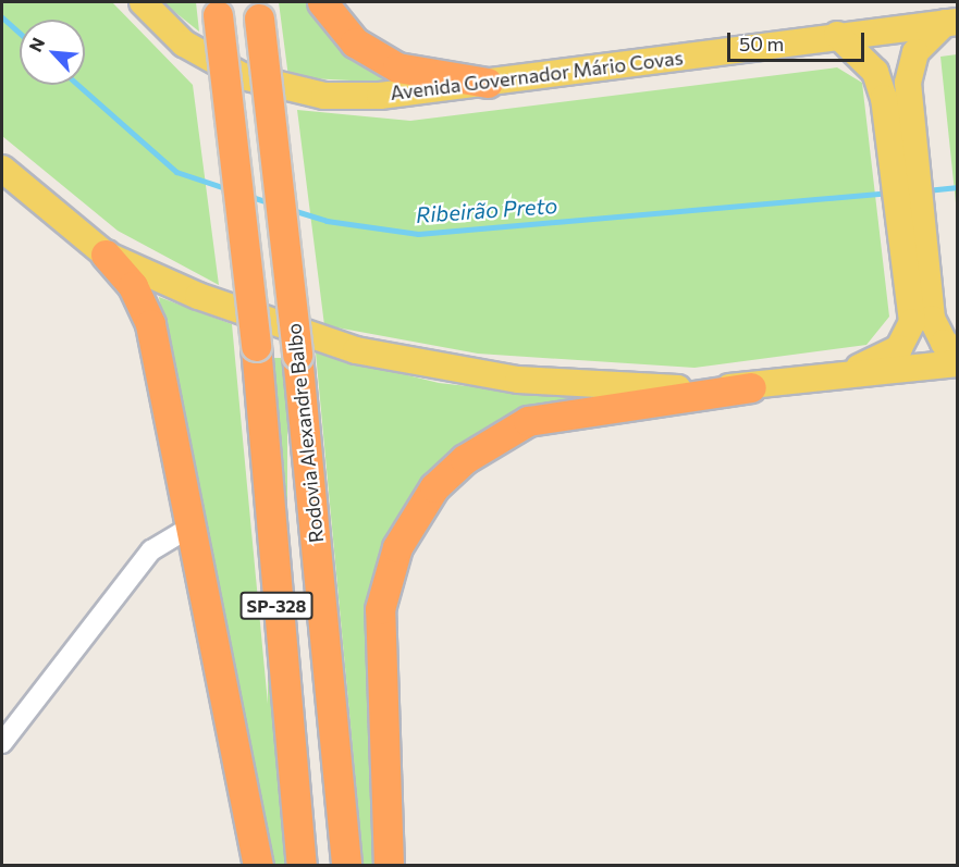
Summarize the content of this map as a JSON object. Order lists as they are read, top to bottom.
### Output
{
  "streets": {
    "highway": ["Rodovia Alexandre Balbo", "SP-328"],
    "main road": ["Avenida Governador Mário Covas"]
  },
  "water": ["Ribeirão Preto"],
  "scale_bar": "50 m",
  "north": "top left"
}
